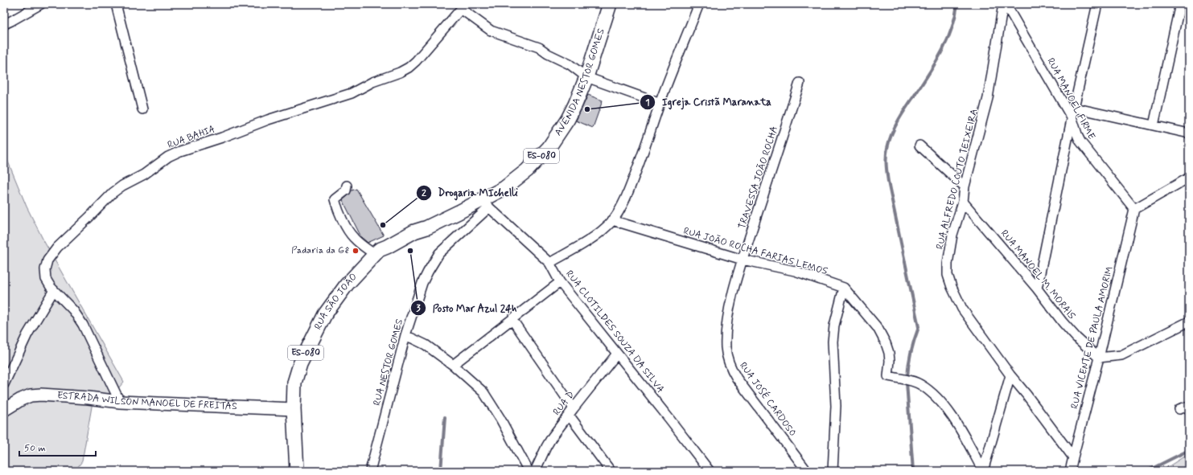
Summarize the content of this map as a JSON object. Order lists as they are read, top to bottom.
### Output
{
  "streets": {
    "main road": ["AVENIDA NESTOR GOMES", "ES-080", "RUA SÃO JOÃO"],
    "street": [
      "RUA MANOEL FIRME",
      "RUA BAHIA",
      "TRAVESSA JOÃO ROCHA",
      "RUA ALFREDO COUTO TEIXEIRA",
      "RUA JOÃO ROCHA FARIAS LEMOS",
      "RUA MANOEL M. MORAIS",
      "RUA CLOTILDES SOUZA DA SILVA",
      "RUA VICENTE DE PAULA AMORIM",
      "RUA NESTOR GOMES",
      "RUA JOSÉ CARDOSO",
      "ESTRADA WILSON MANOEL DE FREITAS",
      "RUA D"
    ]
  },
  "crossings": [
    ["AVENIDA NESTOR GOMES", "RUA SÃO JOÃO"],
    ["AVENIDA NESTOR GOMES", "RUA CLOTILDES SOUZA DA SILVA"],
    ["AVENIDA NESTOR GOMES", "RUA NESTOR GOMES"],
    ["RUA MANOEL FIRME", "RUA VICENTE DE PAULA AMORIM"],
    ["RUA BAHIA", "ESTRADA WILSON MANOEL DE FREITAS"],
    ["TRAVESSA JOÃO ROCHA", "RUA JOÃO ROCHA FARIAS LEMOS"],
    ["TRAVESSA JOÃO ROCHA", "RUA JOSÉ CARDOSO"],
    ["RUA ALFREDO COUTO TEIXEIRA", "RUA MANOEL M. MORAIS"],
    ["RUA ALFREDO COUTO TEIXEIRA", "RUA VICENTE DE PAULA AMORIM"],
    ["RUA JOÃO ROCHA FARIAS LEMOS", "RUA JOSÉ CARDOSO"],
    ["RUA MANOEL M. MORAIS", "RUA VICENTE DE PAULA AMORIM"],
    ["RUA SÃO JOÃO", "RUA CLOTILDES SOUZA DA SILVA"],
    ["RUA SÃO JOÃO", "RUA NESTOR GOMES"],
    ["RUA SÃO JOÃO", "ESTRADA WILSON MANOEL DE FREITAS"],
    ["RUA CLOTILDES SOUZA DA SILVA", "RUA NESTOR GOMES"],
    ["RUA CLOTILDES SOUZA DA SILVA", "RUA D"]
  ],
  "places": [
    "Igreja Cristã Maranata",
    "Drogaria MIchelli",
    "Padaria da Gê",
    "Posto Mar Azul 24h"
  ],
  "scale_bar": "50 m"
}
